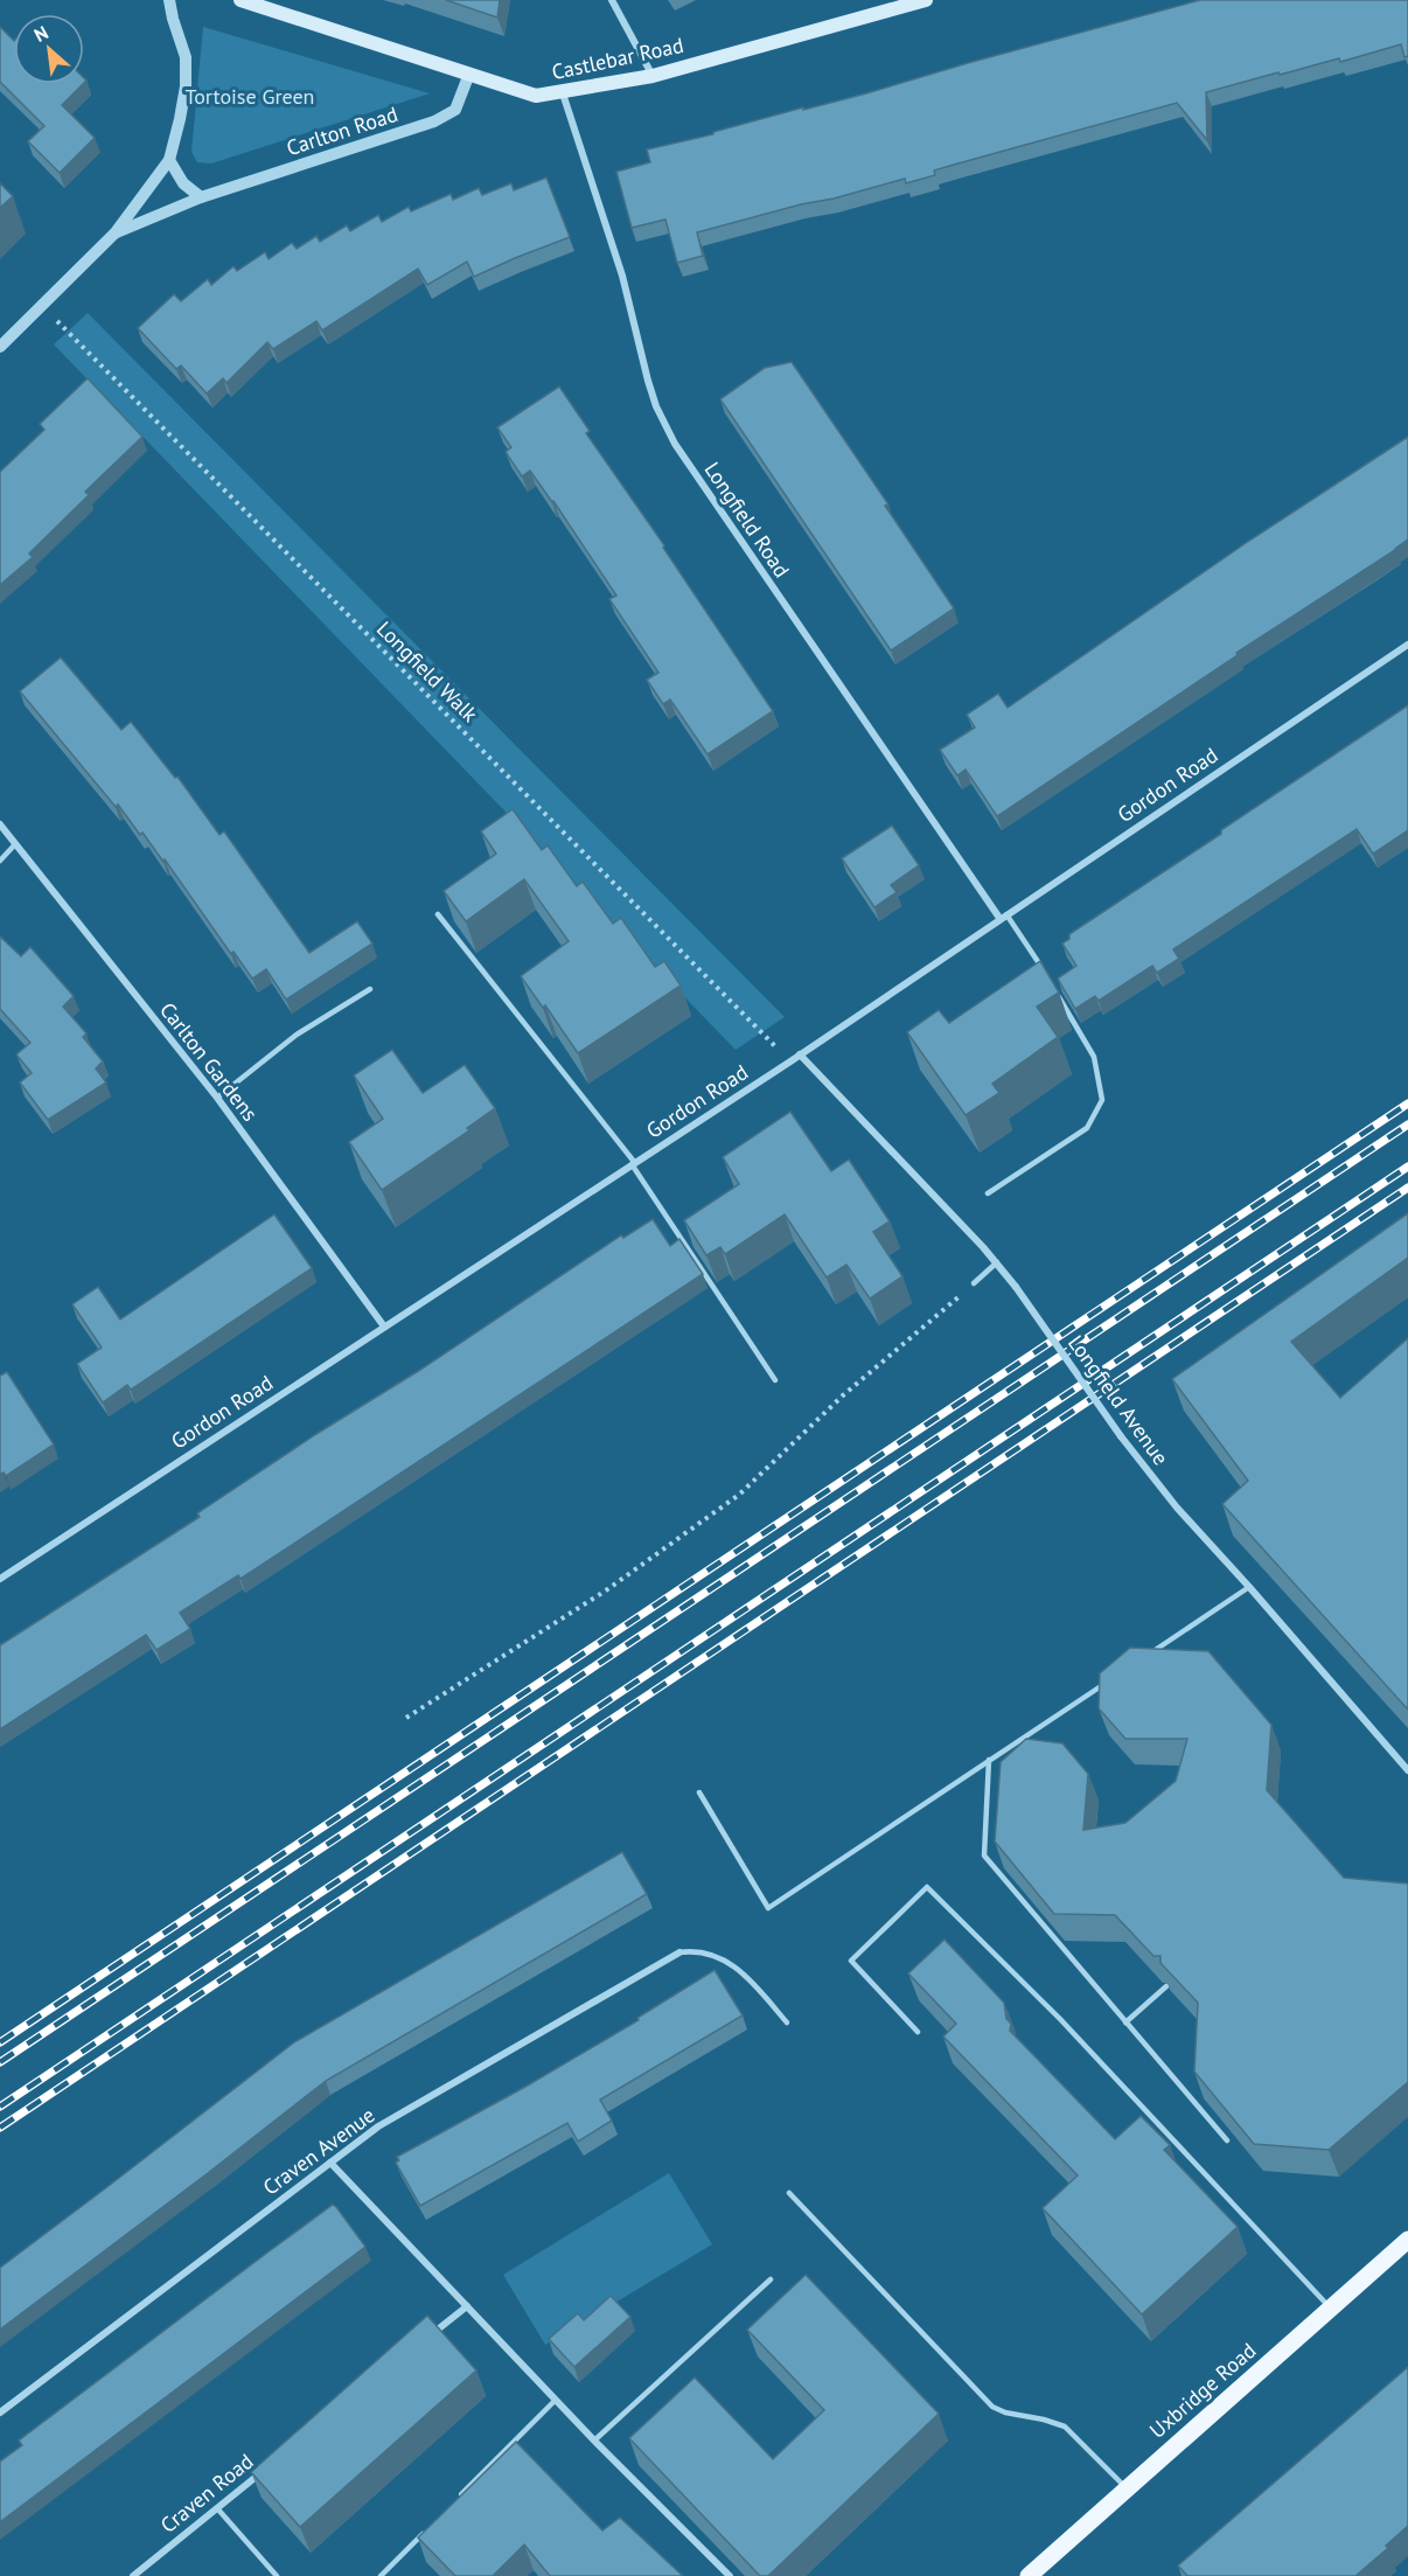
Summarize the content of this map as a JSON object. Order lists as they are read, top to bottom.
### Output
{
  "streets": {
    "main road": ["Castlebar Road", "Uxbridge Road"],
    "street": [
      "Carlton Road",
      "Longfield Road",
      "Gordon Road",
      "Carlton Gardens",
      "Longfield Avenue",
      "Craven Avenue",
      "Craven Road"
    ],
    "path": ["Longfield Walk"]
  },
  "crossings": [
    ["Castlebar Road", "Carlton Road"],
    ["Castlebar Road", "Longfield Road"],
    ["Carlton Road", "Longfield Walk"],
    ["Longfield Road", "Gordon Road"],
    ["Longfield Walk", "Gordon Road"],
    ["Gordon Road", "Carlton Gardens"],
    ["Gordon Road", "Longfield Avenue"]
  ],
  "parks": ["Tortoise Green"],
  "north": "top left"
}
